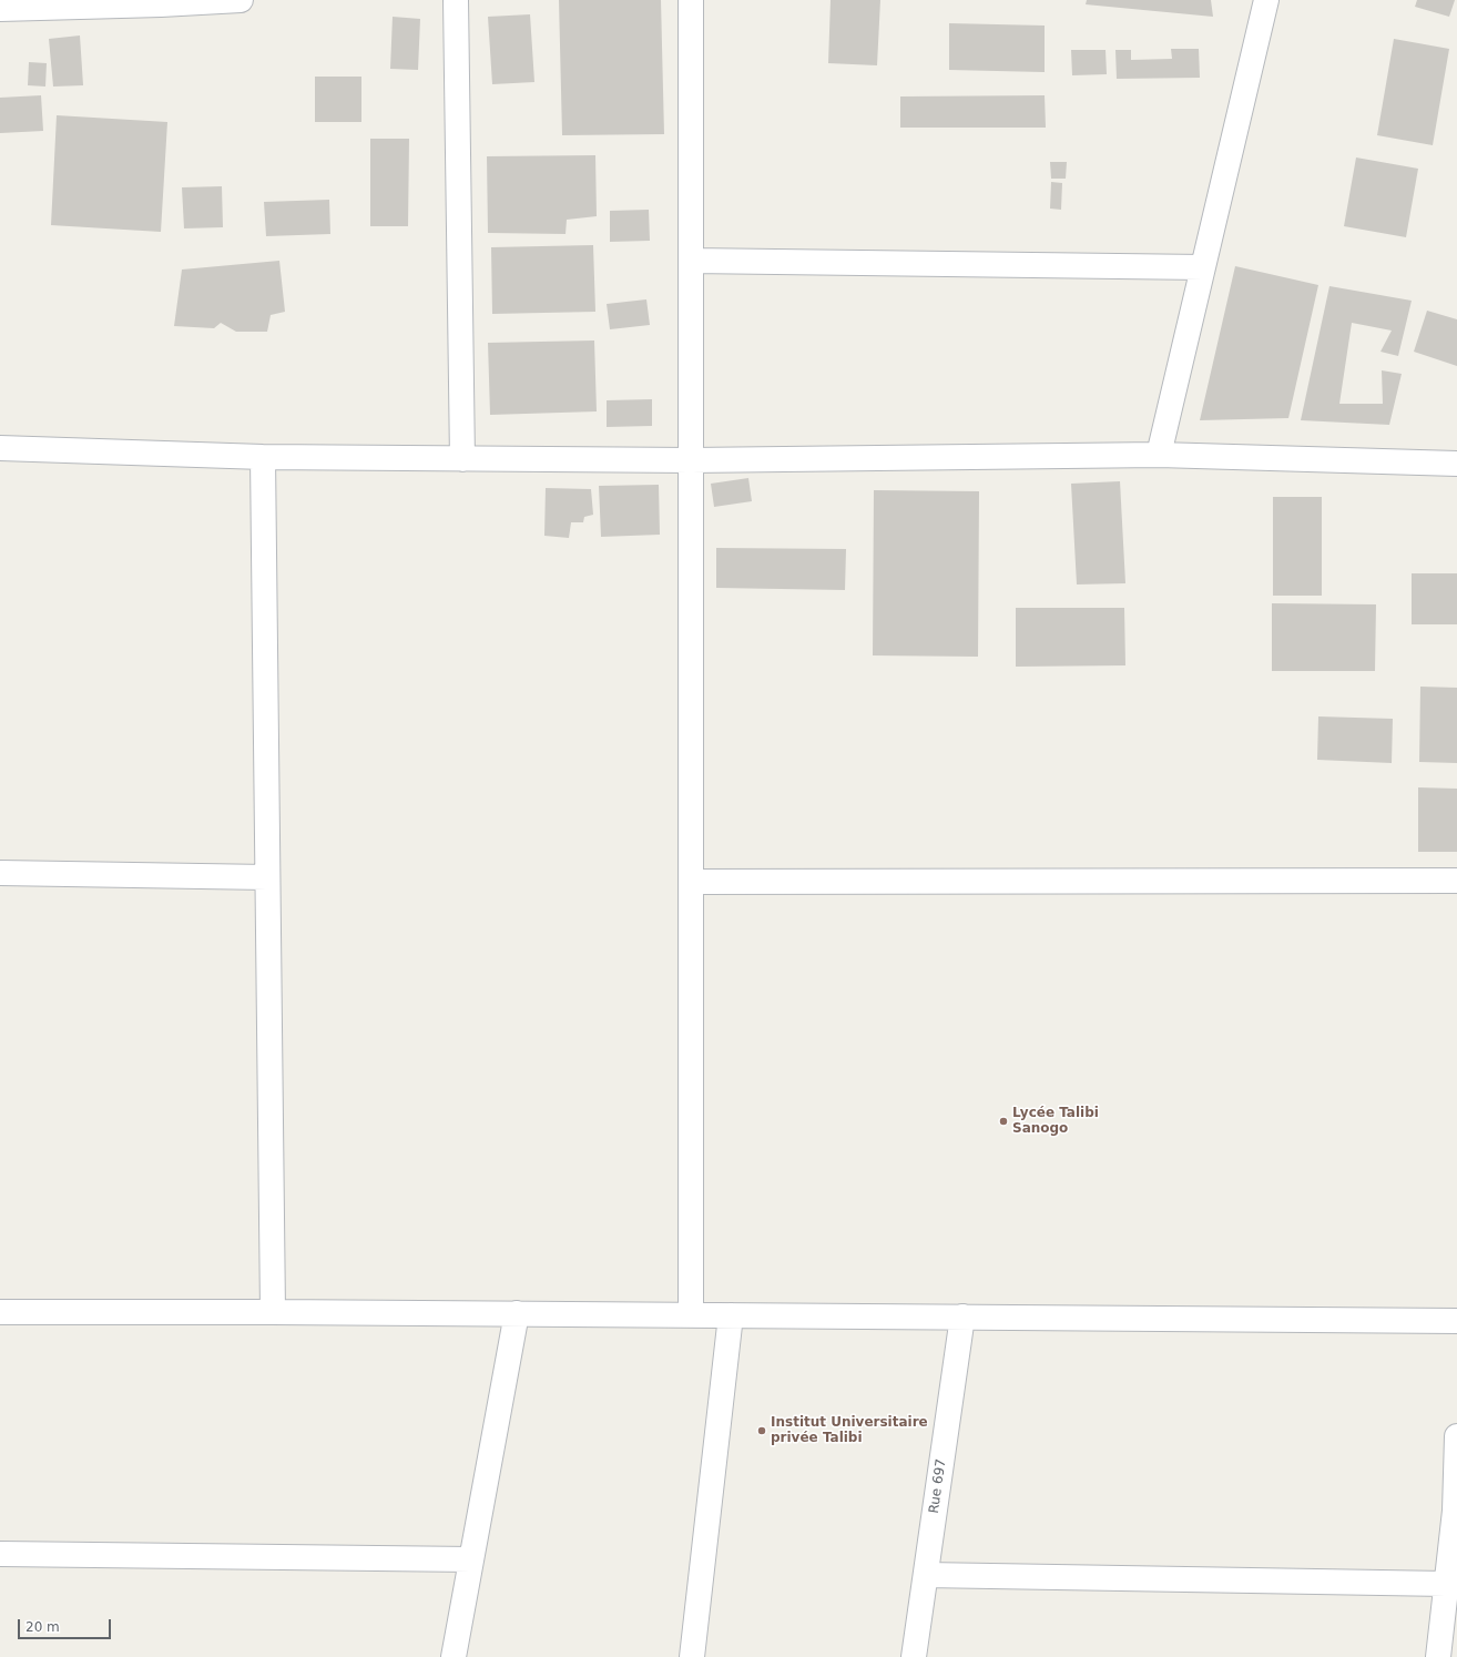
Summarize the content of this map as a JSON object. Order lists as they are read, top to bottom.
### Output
{
  "streets": {
    "street": ["Rue 697"]
  },
  "places": ["Lycée Talibi Sanogo", "Institut Universitaire privée Talibi"],
  "scale_bar": "20 m"
}
